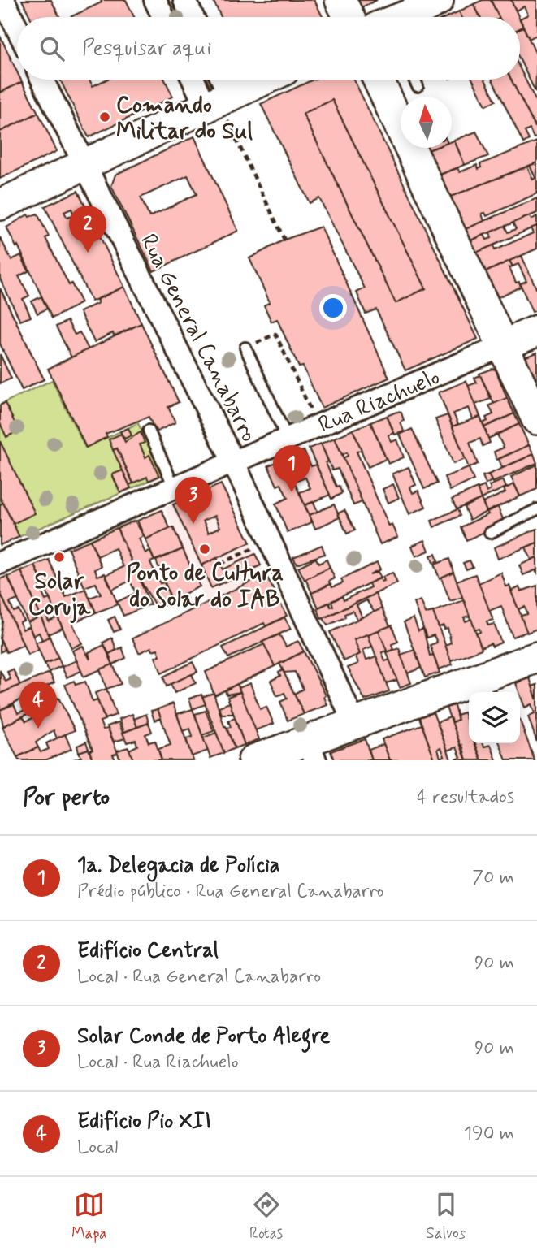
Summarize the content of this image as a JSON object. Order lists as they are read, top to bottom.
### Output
{
  "streets": {
    "street": ["Rua General Canabarro", "Rua Riachuelo"]
  },
  "crossings": [
    ["Rua General Canabarro", "Rua Riachuelo"]
  ],
  "places": ["Comando Militar do Sul", "Ponto de Cultura do Solar do IAB", "Solar Coruja"],
  "north": "top",
  "page": {
    "search": "Pesquisar aqui",
    "pins": [
      "2",
      "1",
      "3",
      "4"
    ],
    "heading": ["Por perto", "4 resultados"],
    "list": [
      {
        "mark": "1",
        "name": "1a. Delegacia de Polícia",
        "note": "Prédio público · Rua General Canabarro",
        "value": "70 m"
      },
      {
        "mark": "2",
        "name": "Edifício Central",
        "note": "Local · Rua General Canabarro",
        "value": "90 m"
      },
      {
        "mark": "3",
        "name": "Solar Conde de Porto Alegre",
        "note": "Local · Rua Riachuelo",
        "value": "90 m"
      },
      {
        "mark": "4",
        "name": "Edifício Pio XII",
        "note": "Local",
        "value": "190 m"
      }
    ],
    "nav": ["Mapa", "Rotas", "Salvos"]
  }
}
